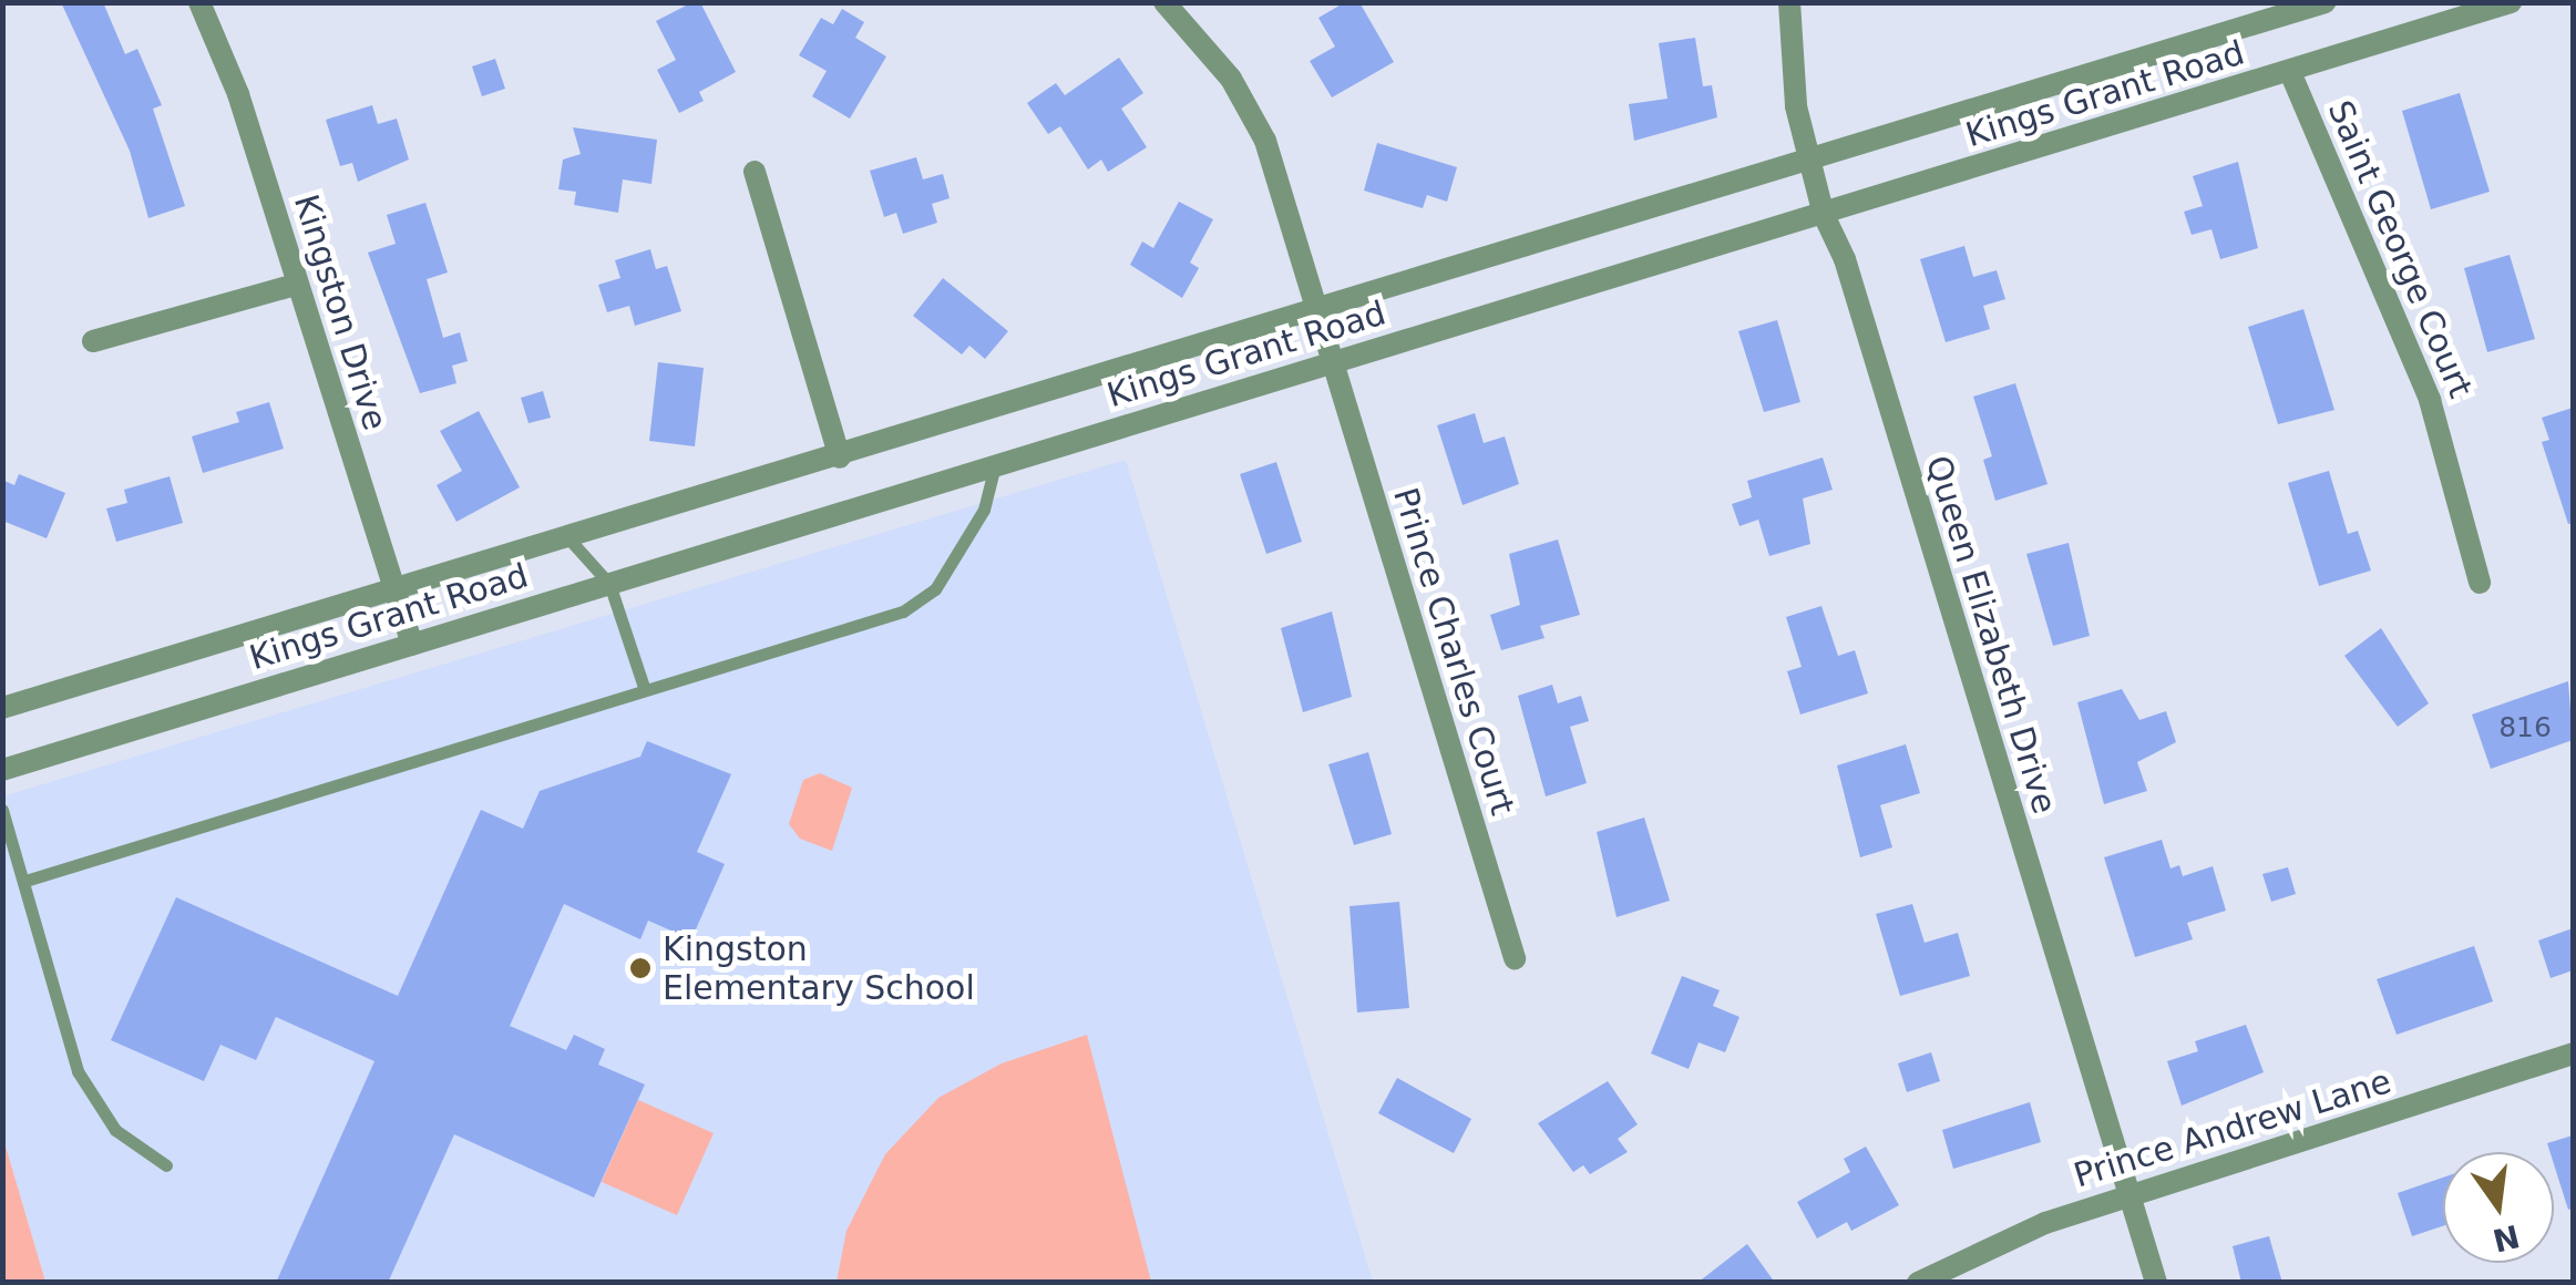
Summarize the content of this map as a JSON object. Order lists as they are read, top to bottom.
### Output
{
  "streets": {
    "street": [
      "Kings Grant Road",
      "Saint George Court",
      "Kingston Drive",
      "Queen Elizabeth Drive",
      "Prince Charles Court",
      "Prince Andrew Lane"
    ]
  },
  "crossings": [
    ["Kings Grant Road", "Saint George Court"],
    ["Kings Grant Road", "Kingston Drive"],
    ["Kings Grant Road", "Queen Elizabeth Drive"],
    ["Kings Grant Road", "Prince Charles Court"],
    ["Queen Elizabeth Drive", "Prince Andrew Lane"]
  ],
  "places": ["Kingston Elementary School"],
  "house_numbers": ["816"],
  "north": "bottom"
}
